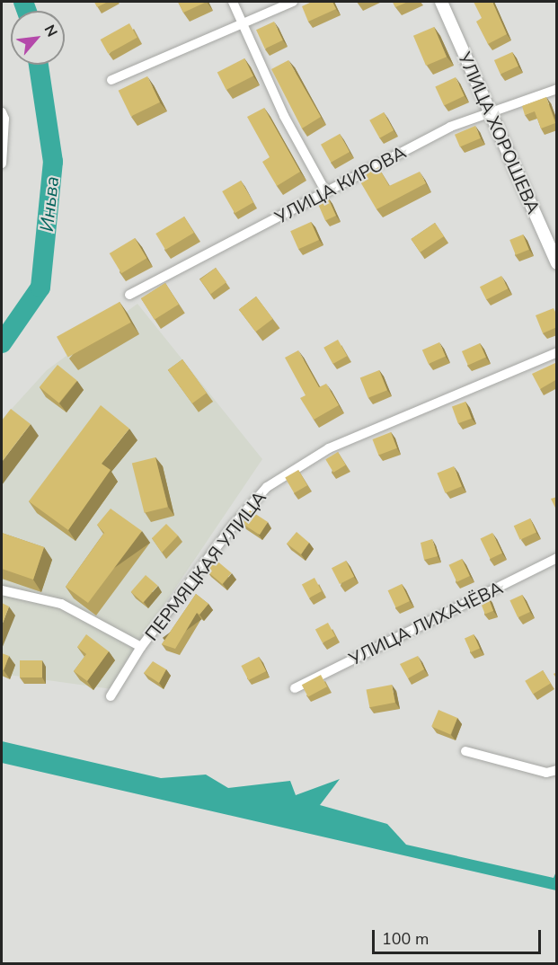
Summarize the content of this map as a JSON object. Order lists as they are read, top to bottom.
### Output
{
  "streets": {
    "street": [
      "УЛИЦА ХОРОШЕВА",
      "УЛИЦА КИРОВА",
      "ПЕРМЯЦКАЯ УЛИЦА",
      "УЛИЦА ЛИХАЧЁВА"
    ]
  },
  "crossings": [
    ["УЛИЦА ХОРОШЕВА", "УЛИЦА КИРОВА"]
  ],
  "water": ["Иньва"],
  "scale_bar": "100 m",
  "north": "top right"
}
